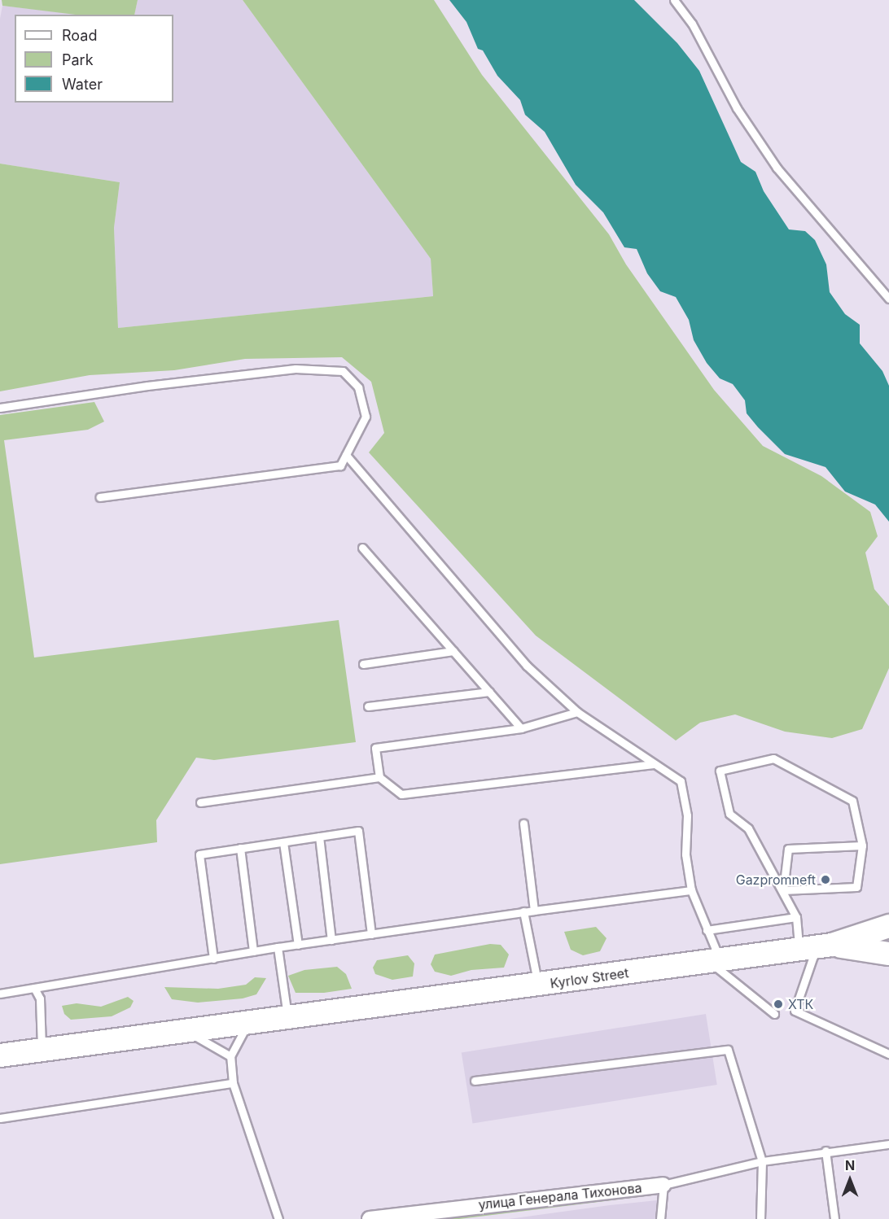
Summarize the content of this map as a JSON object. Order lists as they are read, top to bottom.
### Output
{
  "streets": {
    "main road": ["Kyrlov Street"],
    "street": ["улица Генерала Тихонова"]
  },
  "places": ["Gazpromneft", "ХТК"],
  "legend": ["Road", "Park", "Water"],
  "north": "top"
}
